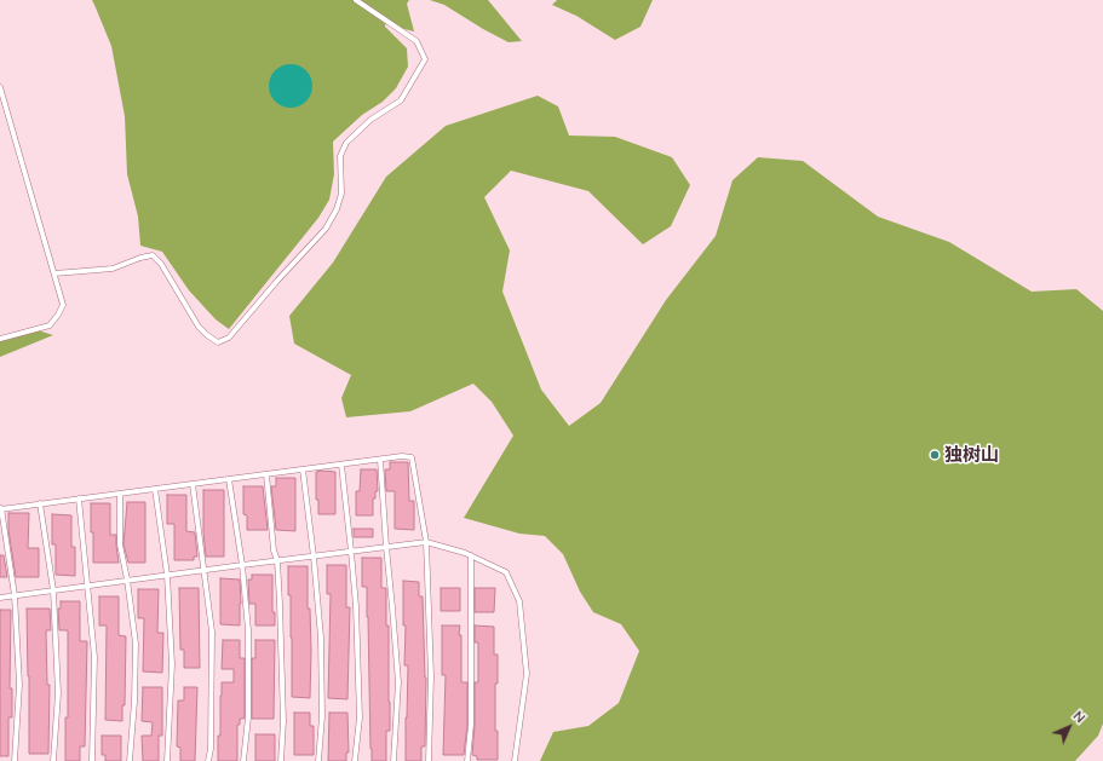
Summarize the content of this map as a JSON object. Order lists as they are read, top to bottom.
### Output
{
  "places": ["独树山"],
  "north": "top right"
}
